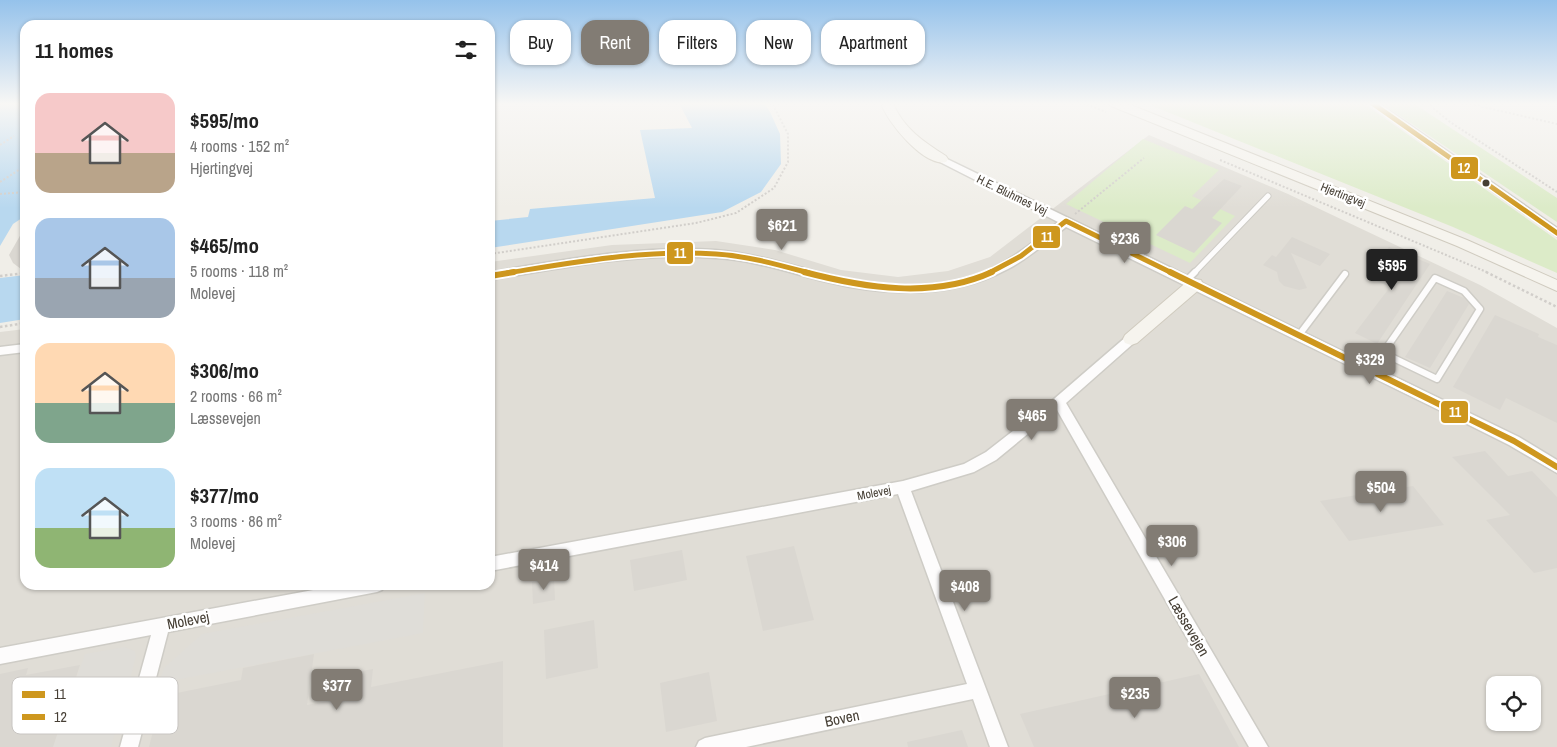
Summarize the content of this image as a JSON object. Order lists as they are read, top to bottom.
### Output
{
  "streets": {
    "main road": ["H.E. Bluhmes Vej", "Hjertingvej", "Molevej"],
    "street": ["Læssevejen", "Boven"]
  },
  "crossings": [
    ["H.E. Bluhmes Vej", "Molevej"],
    ["Molevej", "Læssevejen"]
  ],
  "lines": ["transit line 12", "transit line 11"],
  "legend": ["11", "12"],
  "page": {
    "chip": [
      "Buy",
      "Rent",
      "Filters",
      "New",
      "Apartment"
    ],
    "heading": "11 homes",
    "list": [
      {
        "name": "$595/mo",
        "note": "4 rooms · 152 m² · Hjertingvej"
      },
      {
        "name": "$465/mo",
        "note": "5 rooms · 118 m² · Molevej"
      },
      {
        "name": "$306/mo",
        "note": "2 rooms · 66 m² · Læssevejen"
      },
      {
        "name": "$377/mo",
        "note": "3 rooms · 86 m² · Molevej"
      }
    ],
    "price": [
      "$621",
      "$236",
      "$595",
      "$329",
      "$465",
      "$504",
      "$306",
      "$414",
      "$408",
      "$377",
      "$235"
    ]
  }
}
